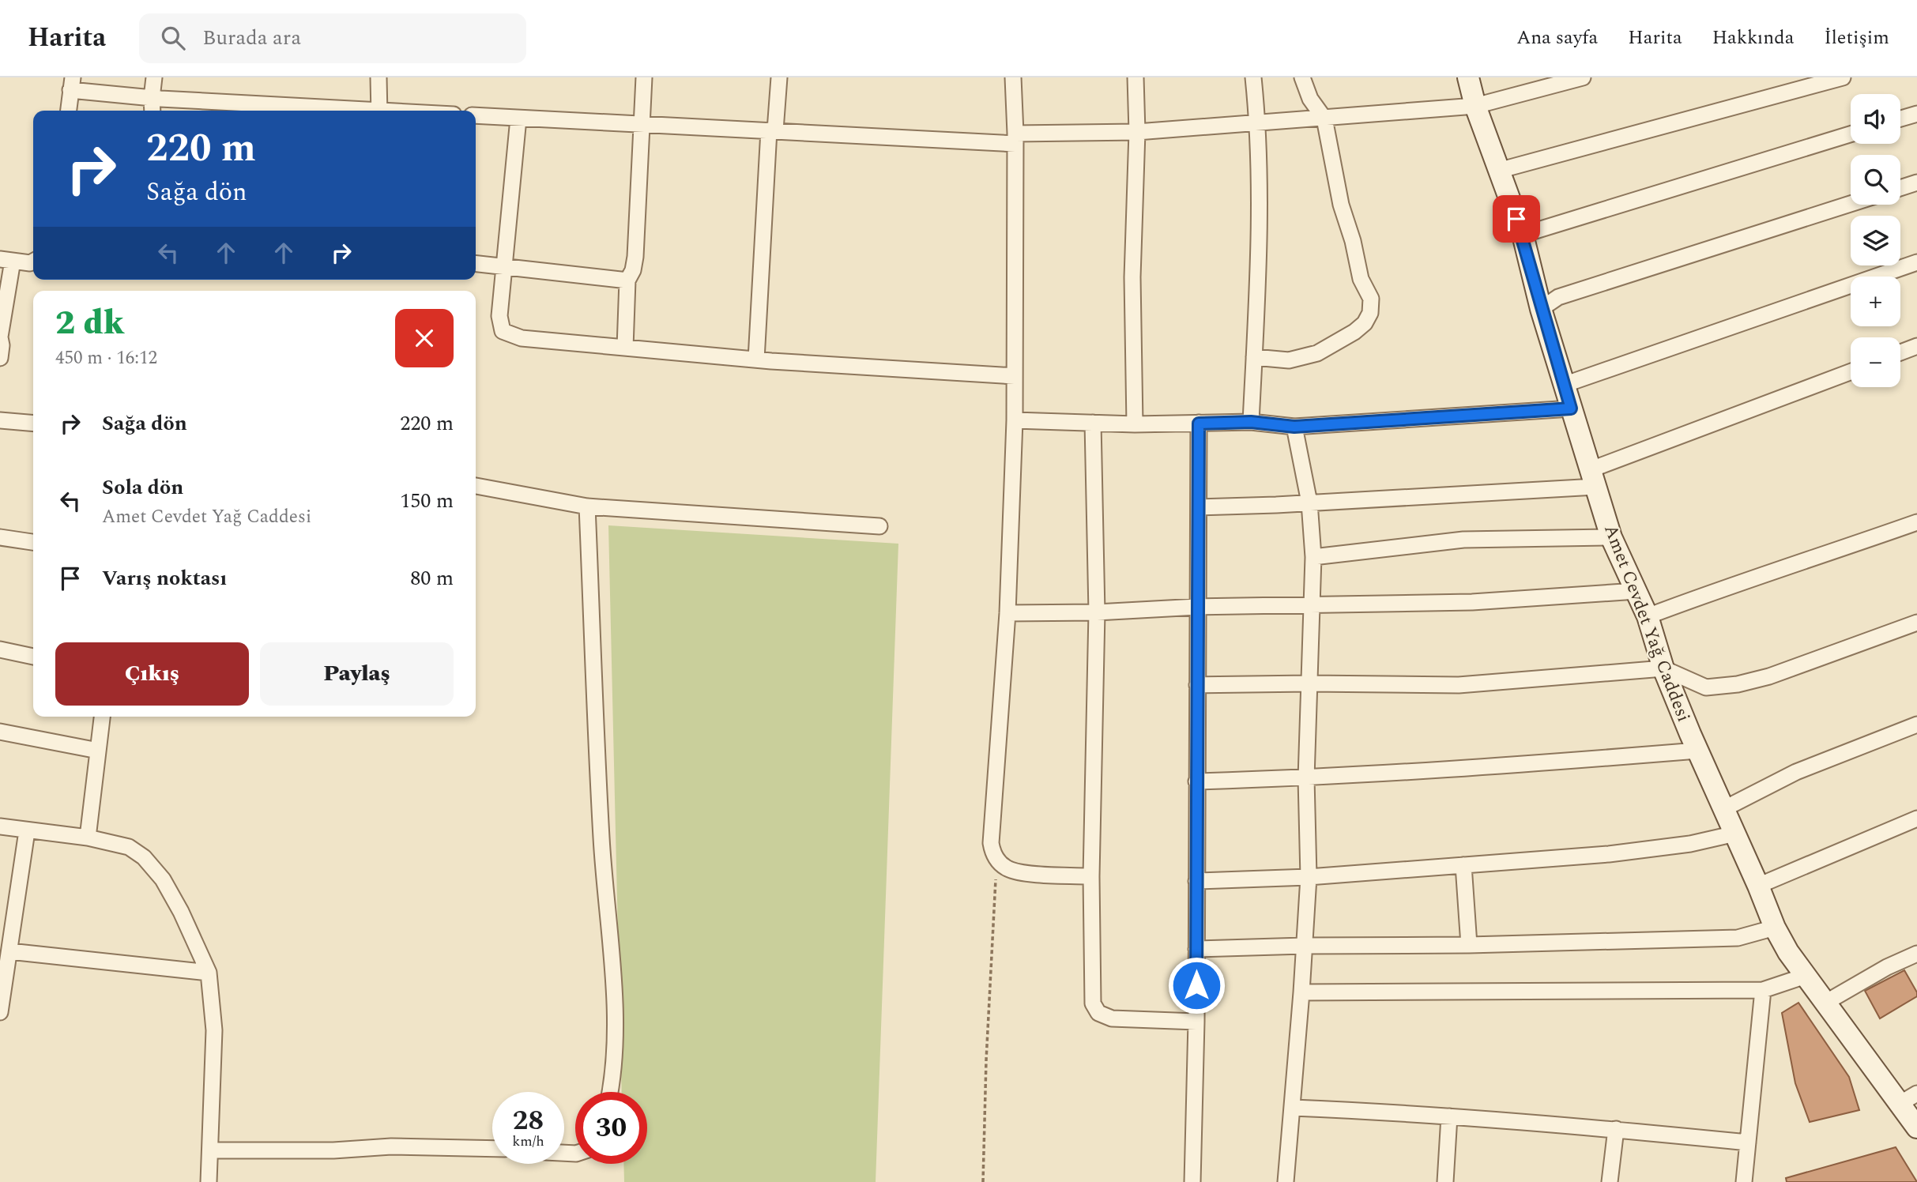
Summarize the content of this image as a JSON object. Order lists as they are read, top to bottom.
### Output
{
  "streets": {
    "street": ["Amet Cevdet Yağ Caddesi"]
  },
  "page": {
    "header": "Harita",
    "search": "Burada ara",
    "nav": [
      "Ana sayfa",
      "Harita",
      "Hakkında",
      "İletişim"
    ],
    "map_buttons": ["+", "−"],
    "turn": ["220 m", "Sağa dön"],
    "heading": ["2 dk", "450 m · 16:12"],
    "list": [
      {
        "name": "Sağa dön",
        "value": "220 m"
      },
      {
        "name": "Sola dön",
        "note": "Amet Cevdet Yağ Caddesi",
        "value": "150 m"
      },
      {
        "name": "Varış noktası",
        "value": "80 m"
      }
    ],
    "buttons": ["Çıkış", "Paylaş"],
    "speed": "28 km/h",
    "limit": "30"
  }
}
